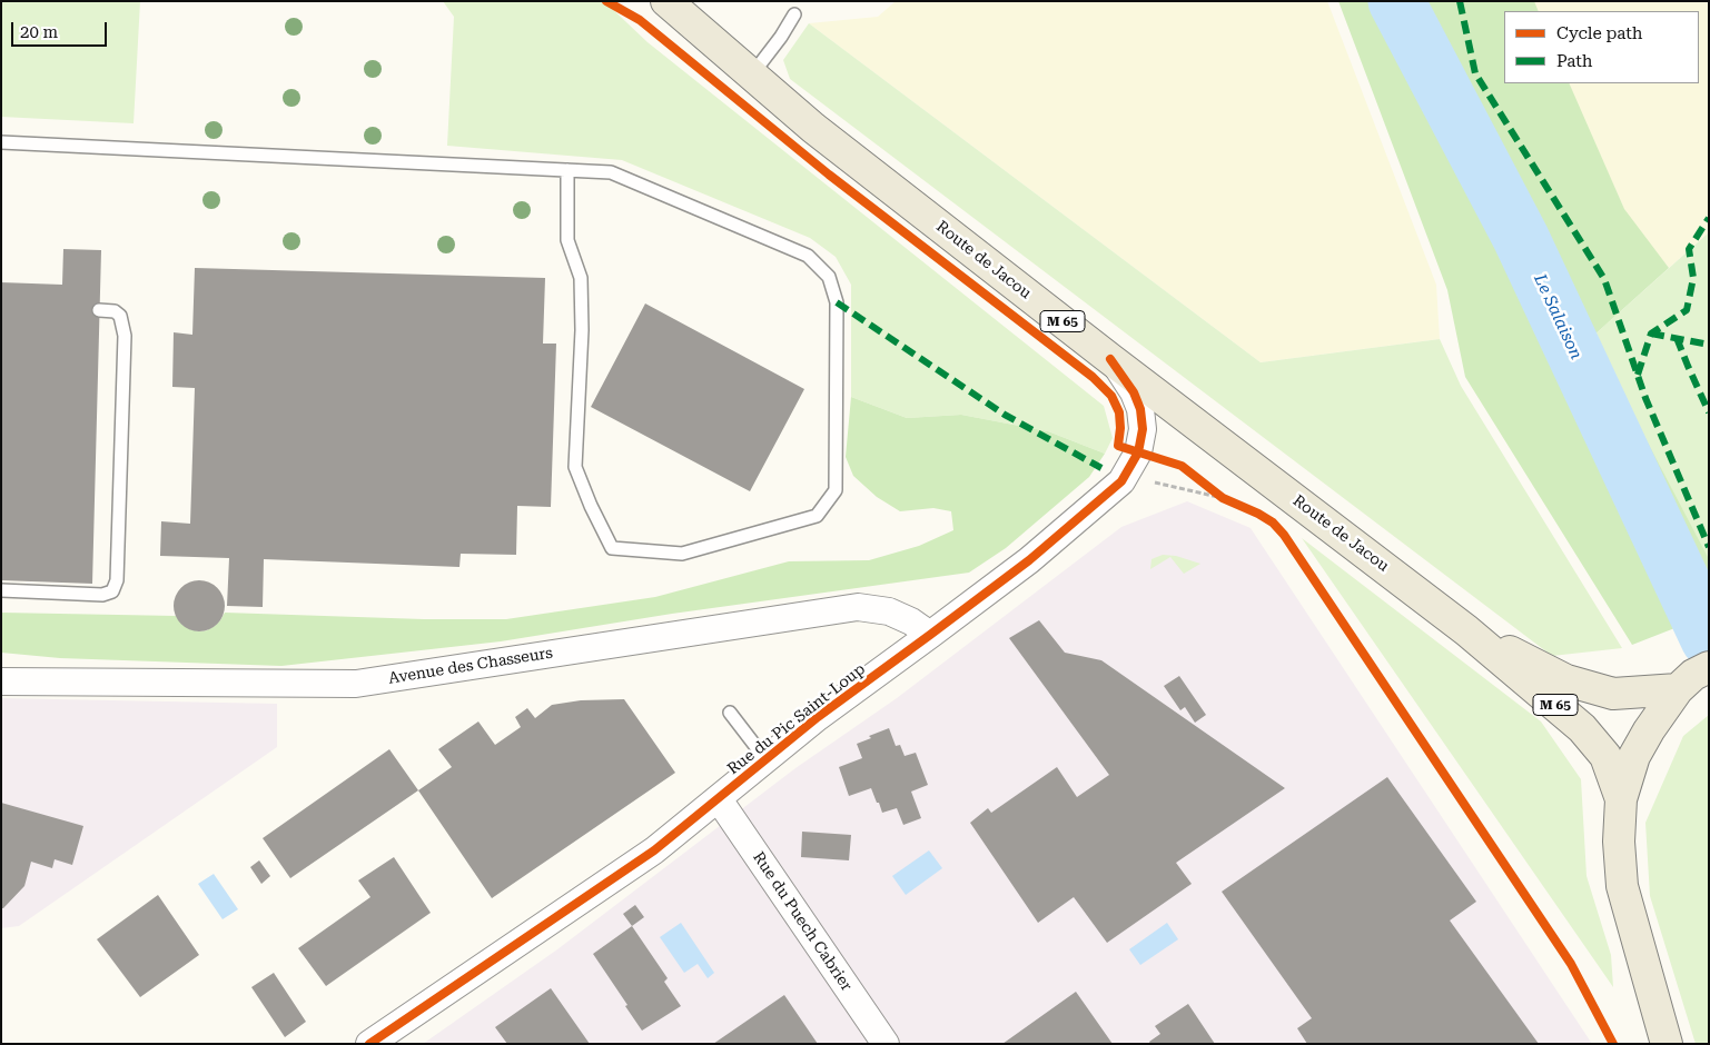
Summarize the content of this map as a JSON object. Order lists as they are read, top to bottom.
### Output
{
  "streets": {
    "main road": ["Route de Jacou", "M 65"],
    "street": ["Avenue des Chasseurs", "Rue du Pic Saint-Loup", "Rue du Puech Cabrier"]
  },
  "crossings": [
    ["Route de Jacou", "Rue du Pic Saint-Loup"],
    ["Avenue des Chasseurs", "Rue du Pic Saint-Loup"],
    ["Rue du Pic Saint-Loup", "Rue du Puech Cabrier"]
  ],
  "water": ["Le Salaison"],
  "legend": ["Cycle path", "Path"],
  "scale_bar": "20 m"
}
